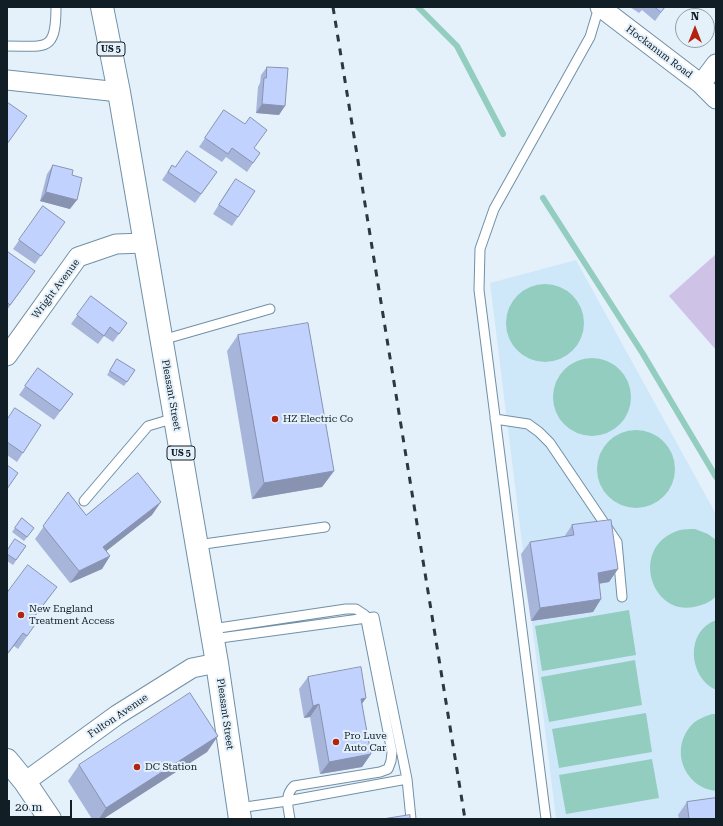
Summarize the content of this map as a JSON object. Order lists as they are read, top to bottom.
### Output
{
  "streets": {
    "main road": ["US 5", "Pleasant Street"],
    "street": ["Hockanum Road", "Wright Avenue", "Fulton Avenue"]
  },
  "crossings": [
    ["Wright Avenue", "Pleasant Street"],
    ["Pleasant Street", "Fulton Avenue"]
  ],
  "places": [
    "HZ Electric Co",
    "New England Treatment Access",
    "Pro Luve Auto Car",
    "DC Station"
  ],
  "scale_bar": "20 m",
  "north": "top"
}
